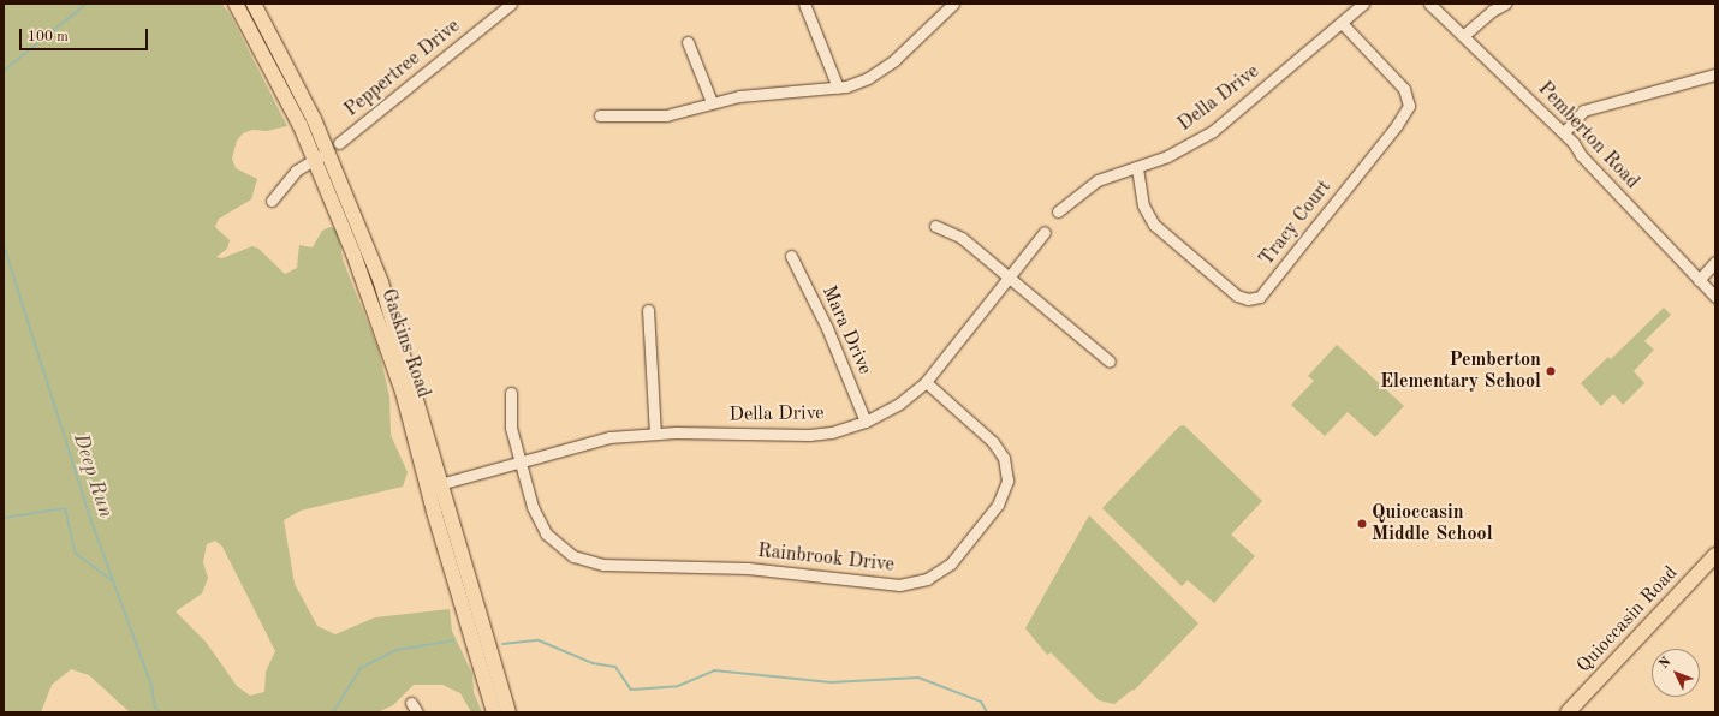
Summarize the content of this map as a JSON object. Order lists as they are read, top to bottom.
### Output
{
  "streets": {
    "main road": ["Gaskins Road", "Quioccasin Road"],
    "street": [
      "Peppertree Drive",
      "Della Drive",
      "Pemberton Road",
      "Tracy Court",
      "Mara Drive",
      "Rainbrook Drive"
    ]
  },
  "crossings": [
    ["Della Drive", "Tracy Court"],
    ["Della Drive", "Mara Drive"],
    ["Della Drive", "Gaskins Road"],
    ["Della Drive", "Rainbrook Drive"]
  ],
  "water": ["Deep Run"],
  "places": ["Pemberton Elementary School", "Quioccasin Middle School"],
  "scale_bar": "100 m",
  "north": "top left"
}
